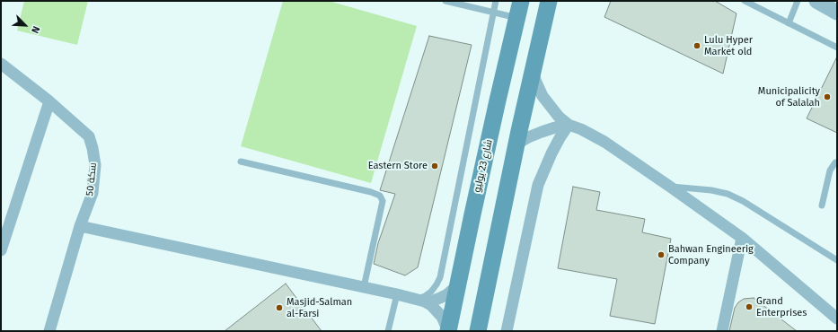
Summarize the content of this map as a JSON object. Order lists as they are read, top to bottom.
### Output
{
  "streets": {
    "main road": ["شارع 23 يوليو"],
    "street": ["سكة 50"]
  },
  "places": [
    "Lulu Hyper Market old",
    "Municipalicity of Salalah",
    "Eastern Store",
    "Bahwan Engineerig Company",
    "Grand Enterprises",
    "Masjid-Salman al-Farsi"
  ],
  "north": "bottom right"
}
